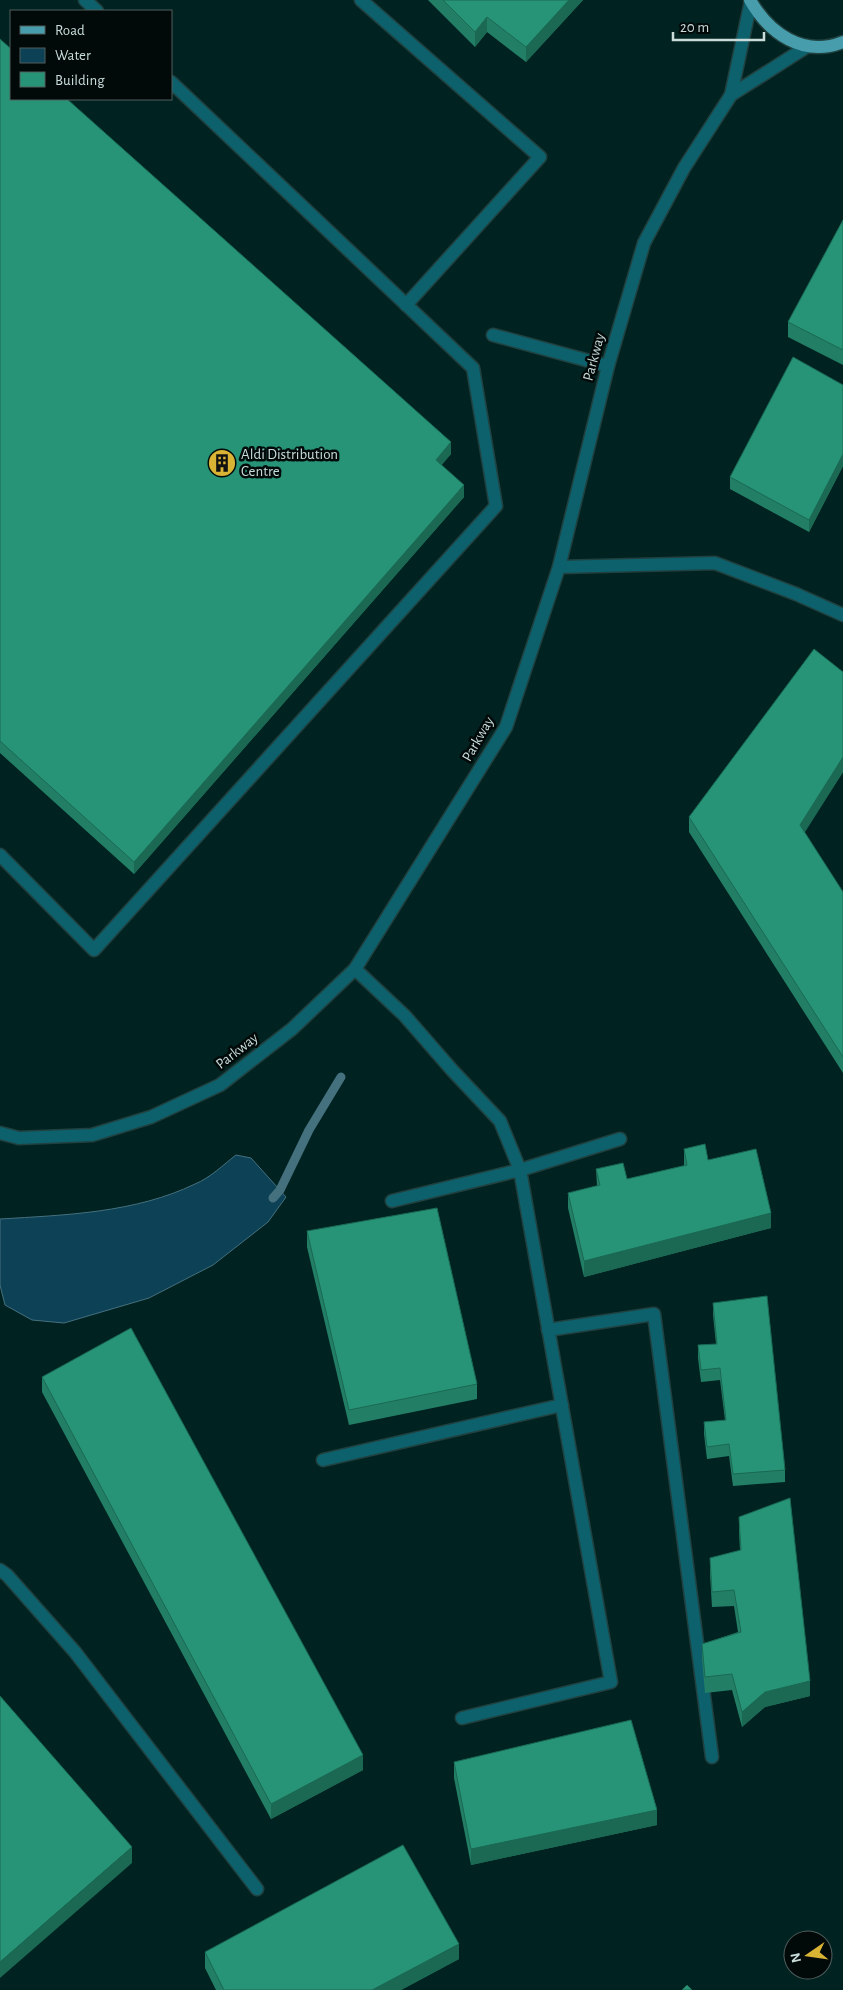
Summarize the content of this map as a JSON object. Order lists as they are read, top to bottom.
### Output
{
  "streets": {
    "street": ["Parkway"]
  },
  "places": {
    "building": ["Aldi Distribution Centre"]
  },
  "legend": ["Road", "Water", "Building"],
  "scale_bar": "20 m",
  "north": "left"
}
